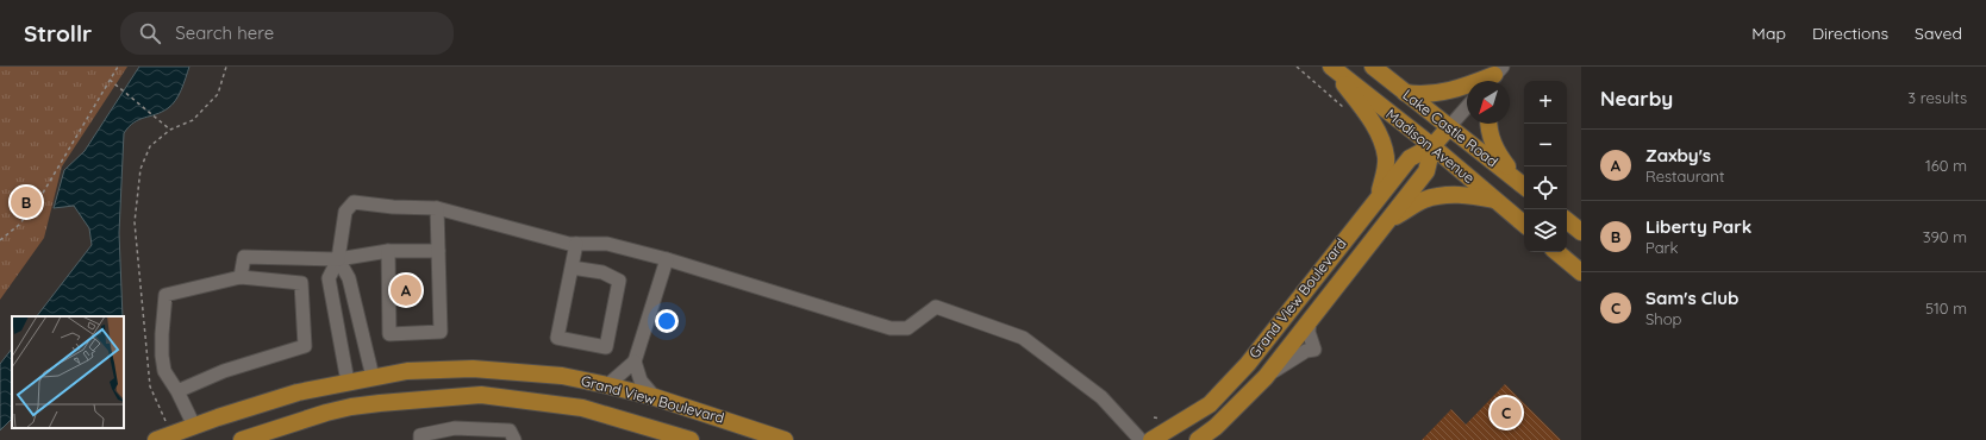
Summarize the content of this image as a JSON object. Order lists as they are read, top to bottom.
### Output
{
  "streets": {
    "main road": ["Lake Castle Road", "Madison Avenue", "Grand View Boulevard"]
  },
  "crossings": [
    ["Lake Castle Road", "Grand View Boulevard"],
    ["Madison Avenue", "Grand View Boulevard"]
  ],
  "north": "bottom left",
  "page": {
    "header": "Strollr",
    "search": "Search here",
    "nav": ["Map", "Directions", "Saved"],
    "heading": ["Nearby", "3 results"],
    "map_buttons": ["+", "−"],
    "list": [
      {
        "mark": "A",
        "name": "Zaxby's",
        "note": "Restaurant",
        "value": "160 m"
      },
      {
        "mark": "B",
        "name": "Liberty Park",
        "note": "Park",
        "value": "390 m"
      },
      {
        "mark": "C",
        "name": "Sam's Club",
        "note": "Shop",
        "value": "510 m"
      }
    ],
    "pins": ["B", "A", "C"]
  }
}
